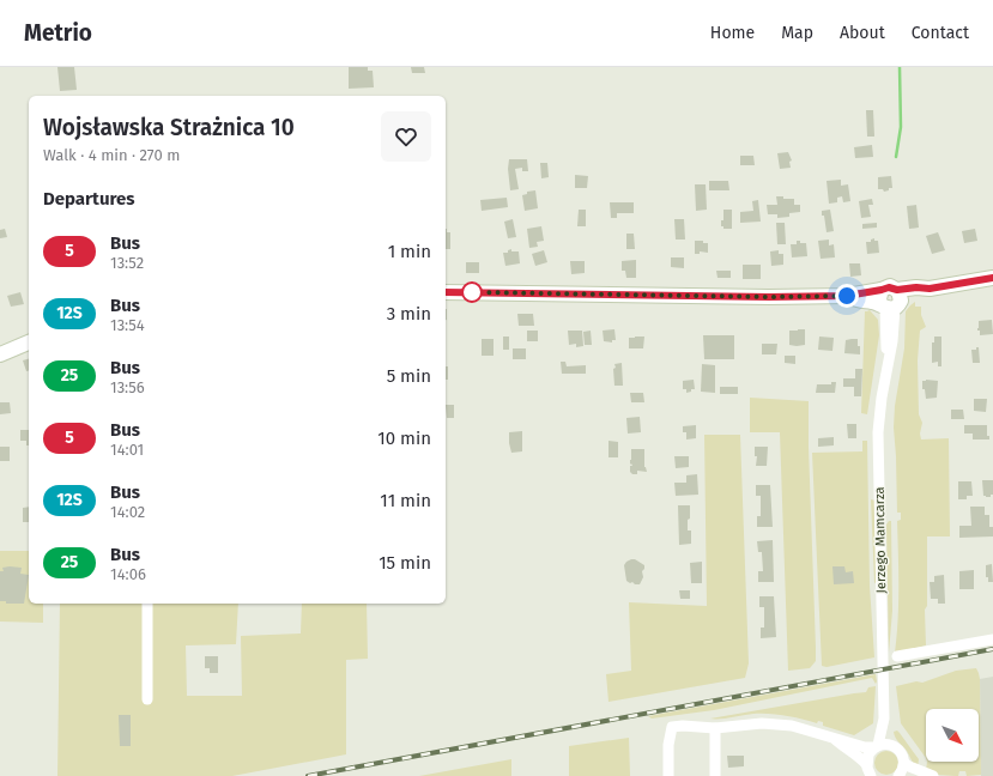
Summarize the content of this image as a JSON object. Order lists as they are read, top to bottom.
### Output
{
  "streets": {
    "street": ["Jerzego Mamcarza"]
  },
  "lines": ["bus line 5"],
  "north": "bottom right",
  "page": {
    "header": "Metrio",
    "nav": [
      "Home",
      "Map",
      "About",
      "Contact"
    ],
    "heading": [
      ["Wojsławska Strażnica 10", "Walk · 4 min · 270 m"],
      "Departures"
    ],
    "list": [
      {
        "mark": "5",
        "name": "Bus",
        "note": "13:52",
        "value": "1 min"
      },
      {
        "mark": "12S",
        "name": "Bus",
        "note": "13:54",
        "value": "3 min"
      },
      {
        "mark": "25",
        "name": "Bus",
        "note": "13:56",
        "value": "5 min"
      },
      {
        "mark": "5",
        "name": "Bus",
        "note": "14:01",
        "value": "10 min"
      },
      {
        "mark": "12S",
        "name": "Bus",
        "note": "14:02",
        "value": "11 min"
      },
      {
        "mark": "25",
        "name": "Bus",
        "note": "14:06",
        "value": "15 min"
      }
    ]
  }
}
